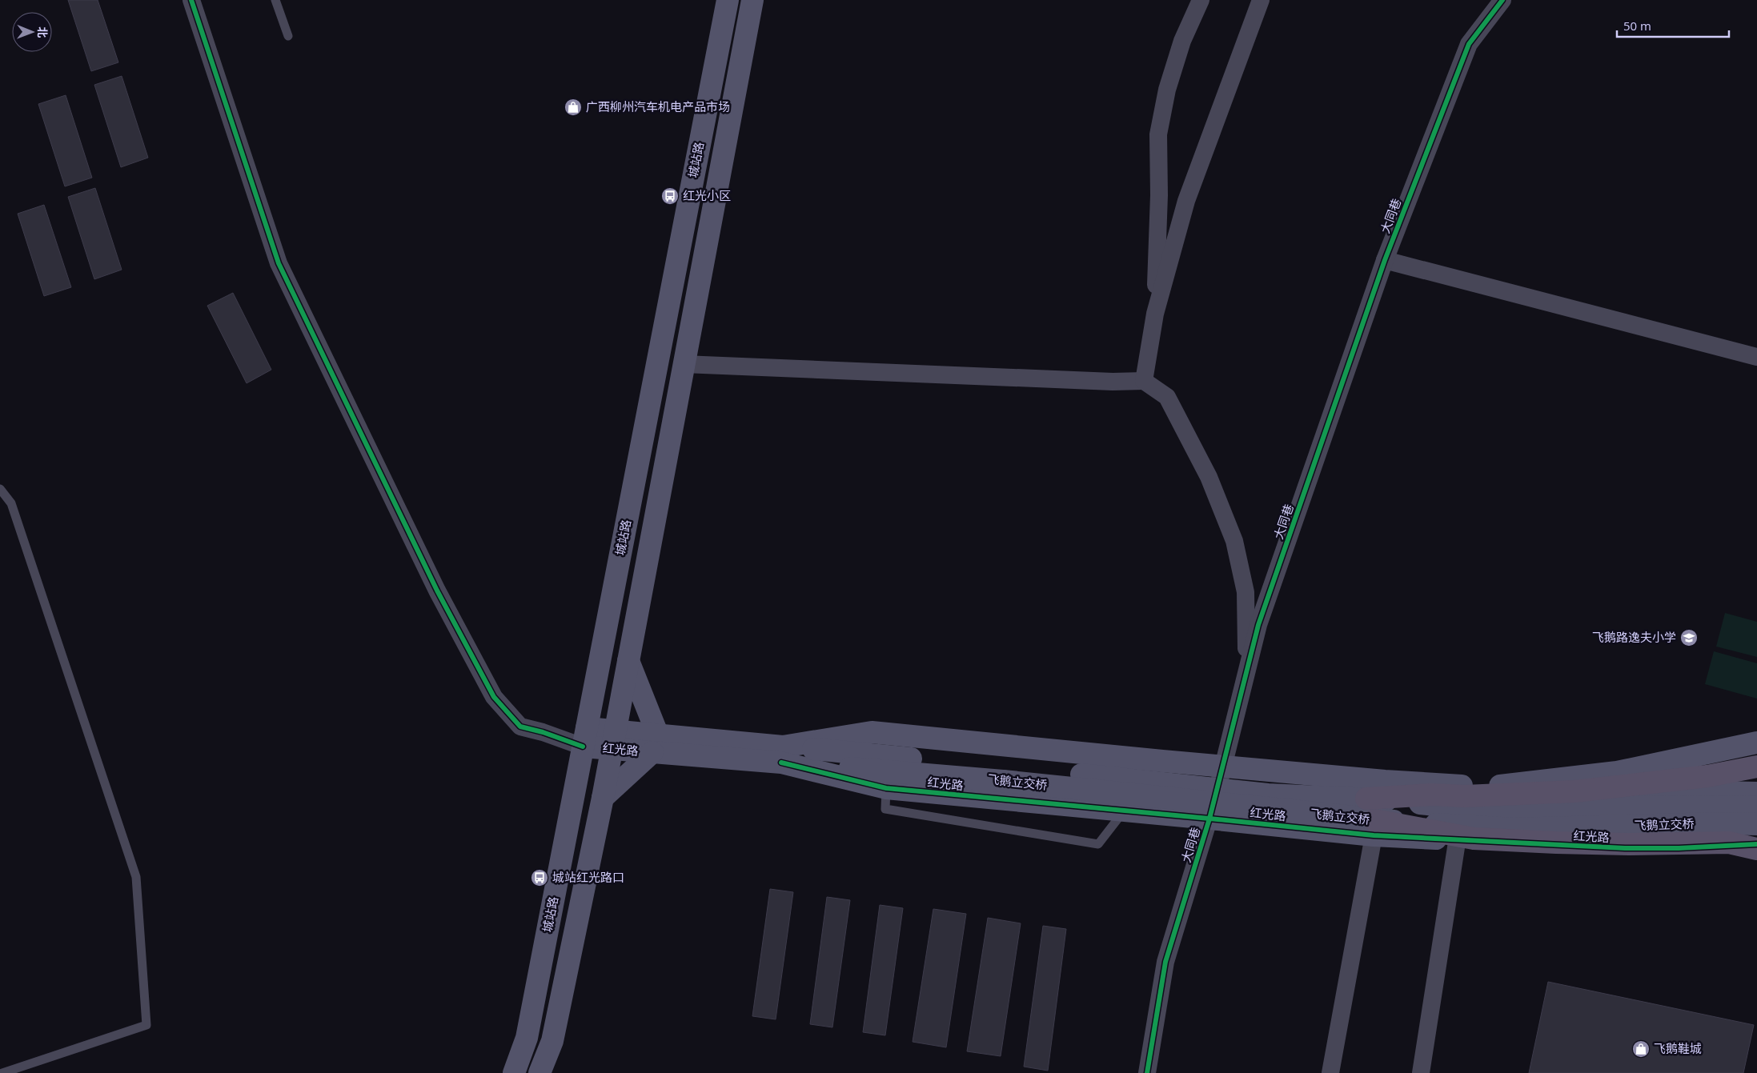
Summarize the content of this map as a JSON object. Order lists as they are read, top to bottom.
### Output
{
  "streets": {
    "main road": ["城站路", "红光路", "飞鹅立交桥"],
    "street": ["大同巷"]
  },
  "crossings": [
    ["城站路", "红光路"],
    ["大同巷", "红光路"],
    ["红光路", "飞鹅立交桥"]
  ],
  "places": {
    "shop": ["广西柳州汽车机电产品市场", "飞鹅鞋城"],
    "bus stop": ["红光小区", "城站红光路口"],
    "school or university": ["飞鹅路逸夫小学"]
  },
  "scale_bar": "50 m",
  "north": "right"
}
